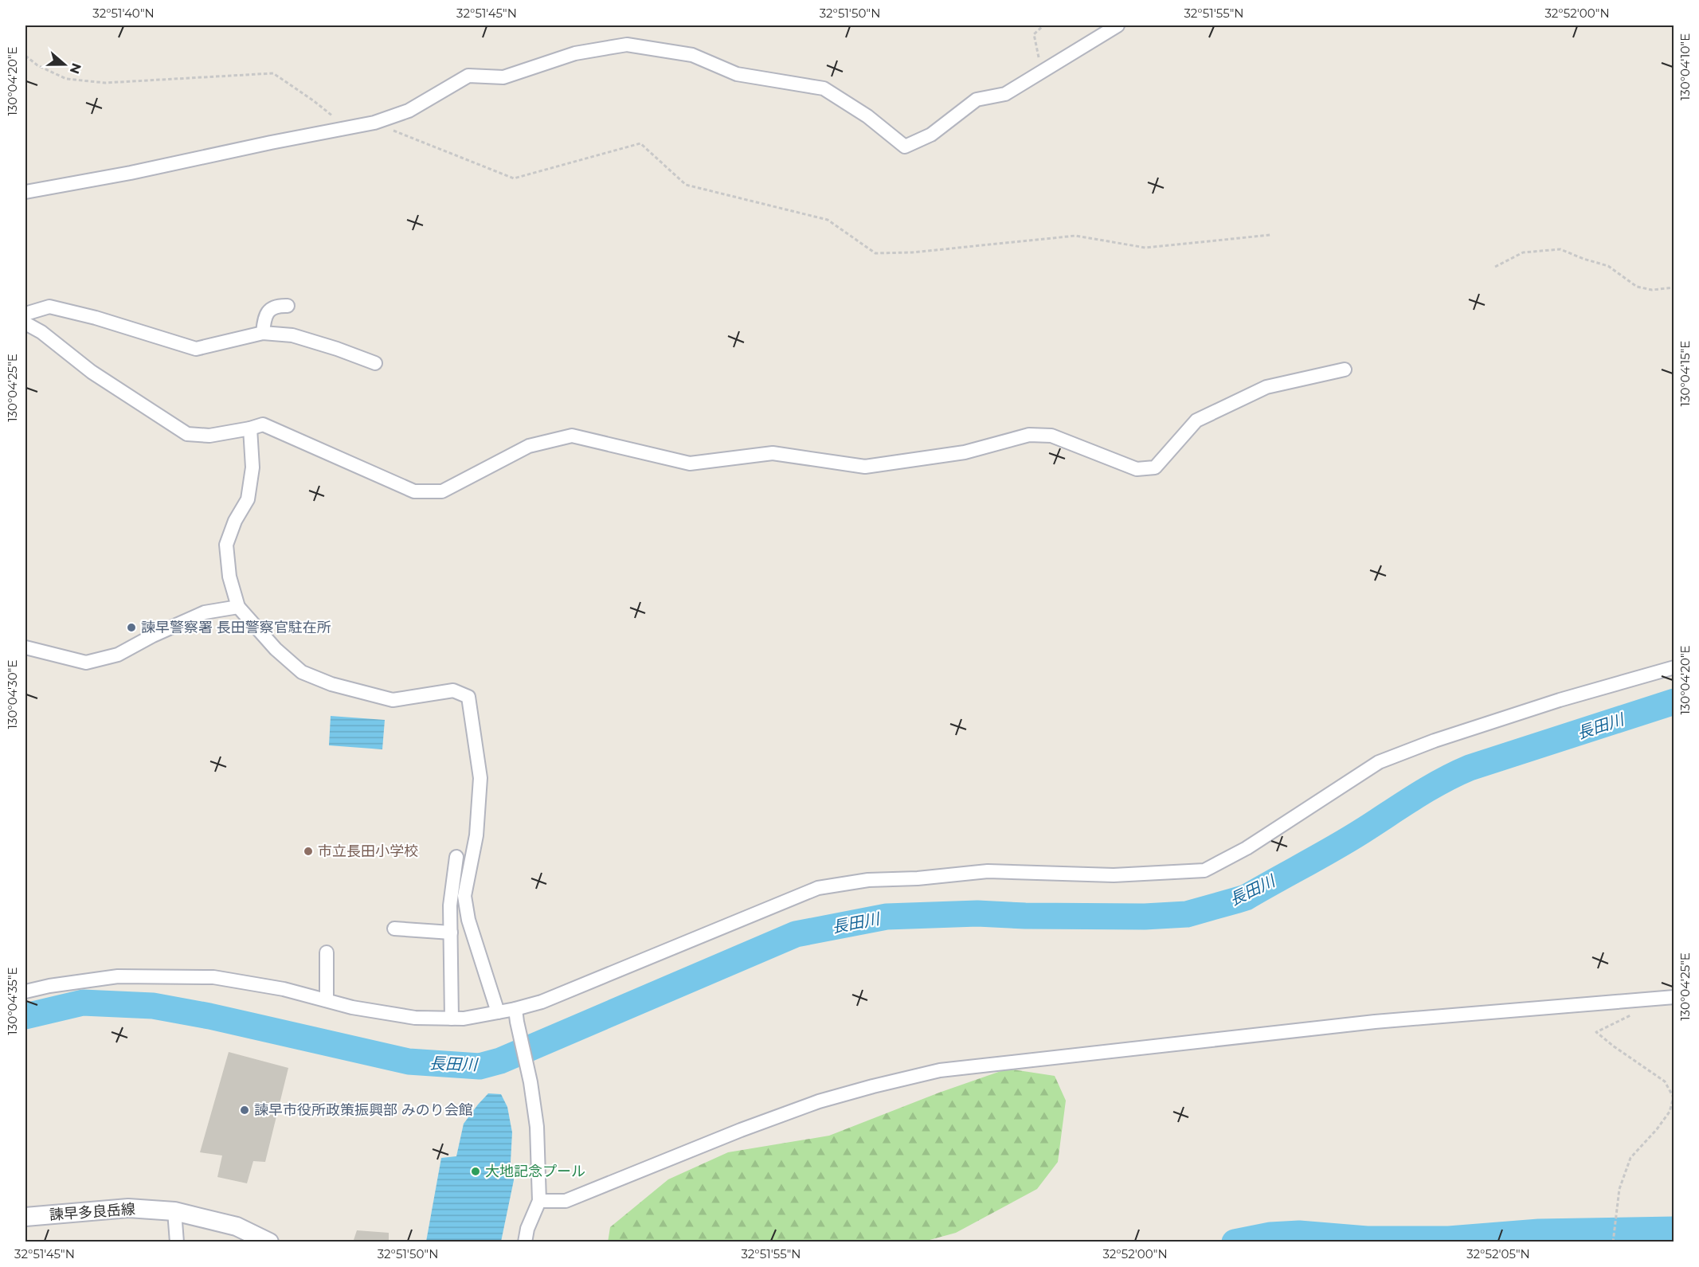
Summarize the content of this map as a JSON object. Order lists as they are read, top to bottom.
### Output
{
  "streets": {
    "main road": ["諫早多良岳線"]
  },
  "water": ["長田川"],
  "places": [
    "諫早警察署 長田警察官駐在所",
    "市立長田小学校",
    "諫早市役所政策振興部 みのり会館",
    "大地記念プール"
  ],
  "north": "right",
  "coordinates": [
    "32°51'40\"N",
    "32°51'45\"N",
    "32°51'50\"N",
    "32°51'55\"N",
    "32°52'00\"N",
    "130°04'10\"E",
    "130°04'20\"E",
    "130°04'15\"E",
    "130°04'25\"E",
    "130°04'30\"E",
    "130°04'35\"E",
    "32°52'05\"N"
  ]
}
